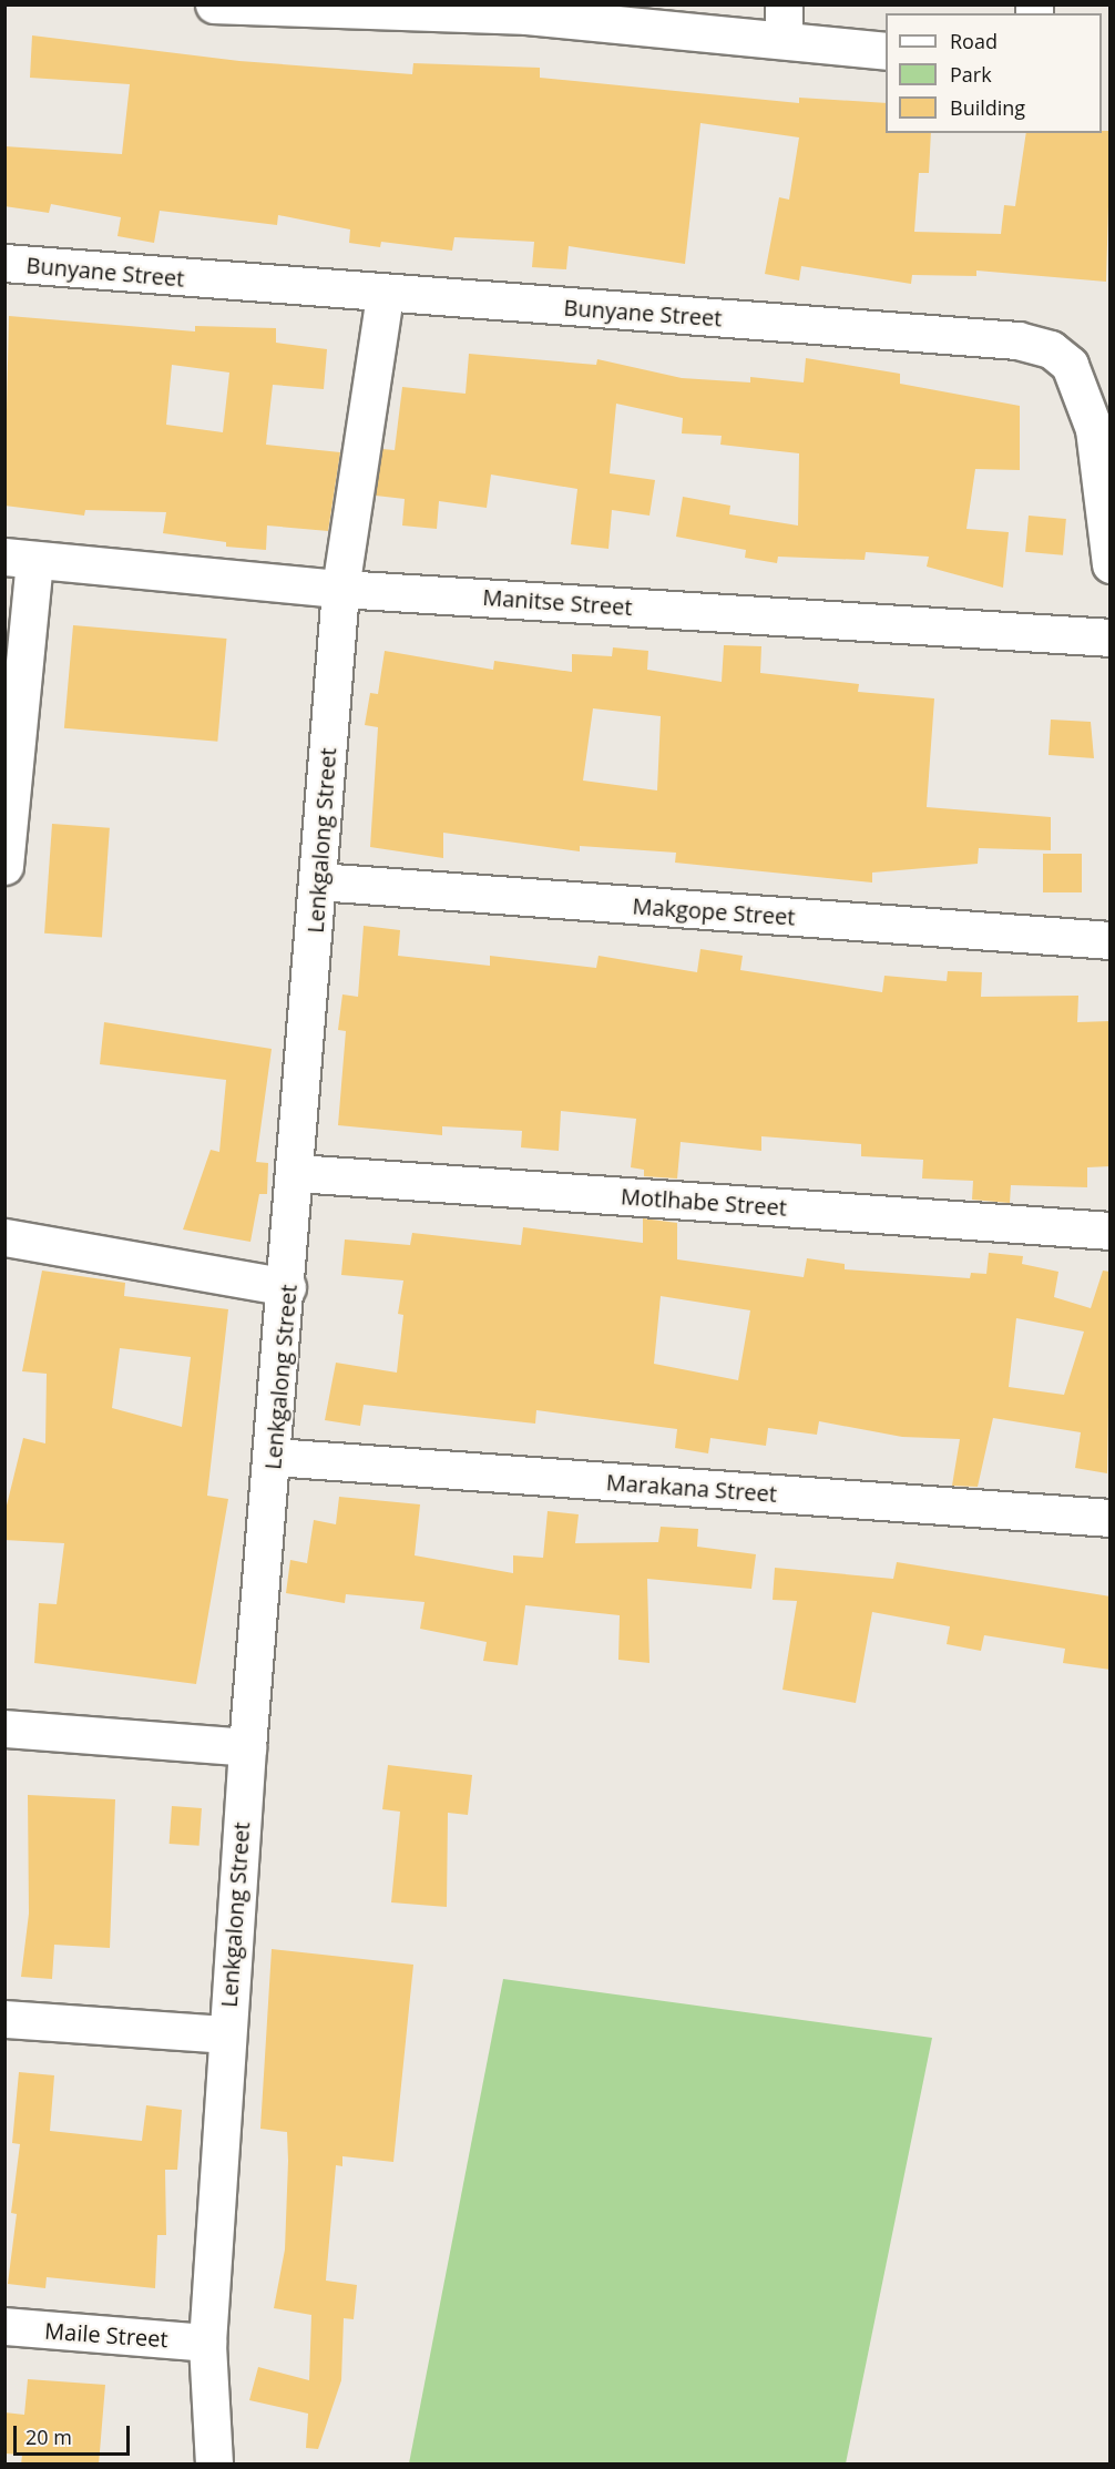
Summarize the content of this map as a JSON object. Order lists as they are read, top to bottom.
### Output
{
  "streets": {
    "street": [
      "Bunyane Street",
      "Manitse Street",
      "Lenkgalong Street",
      "Makgope Street",
      "Motlhabe Street",
      "Marakana Street",
      "Maile Street"
    ]
  },
  "crossings": [
    ["Bunyane Street", "Lenkgalong Street"],
    ["Manitse Street", "Lenkgalong Street"],
    ["Lenkgalong Street", "Makgope Street"],
    ["Lenkgalong Street", "Motlhabe Street"],
    ["Lenkgalong Street", "Marakana Street"],
    ["Lenkgalong Street", "Maile Street"]
  ],
  "legend": ["Road", "Park", "Building"],
  "scale_bar": "20 m"
}
